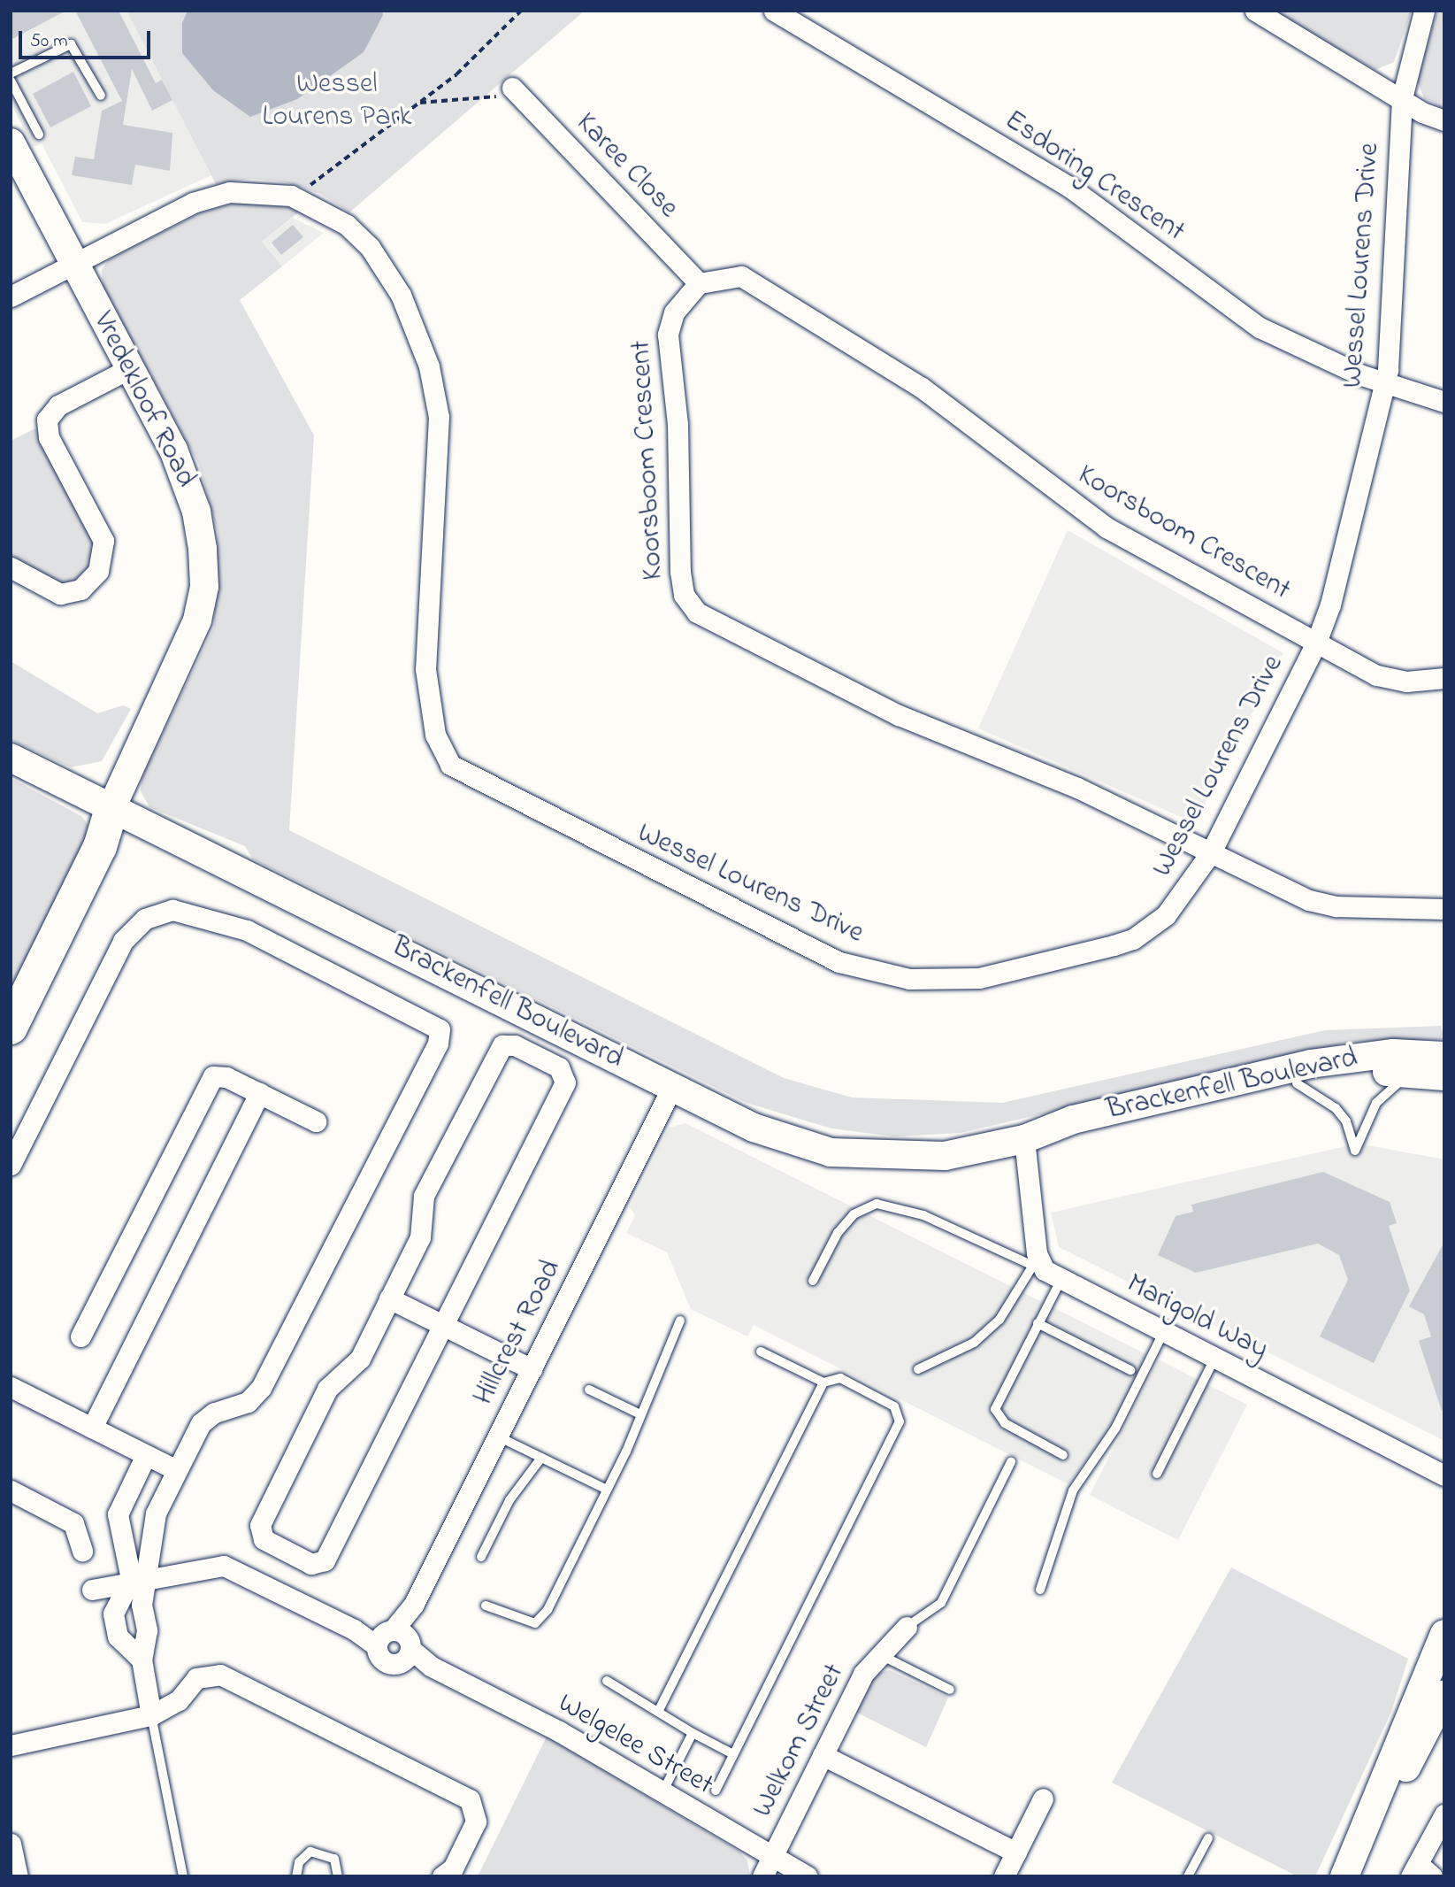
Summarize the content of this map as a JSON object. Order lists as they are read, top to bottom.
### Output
{
  "streets": {
    "street": [
      "Karee Close",
      "Esdoring Crescent",
      "Wessel Lourens Drive",
      "Vredekloof Road",
      "Koorsboom Crescent",
      "Brackenfell Boulevard",
      "Marigold Way",
      "Hillcrest Road",
      "Welkom Street",
      "Welgelee Street"
    ]
  },
  "crossings": [
    ["Karee Close", "Koorsboom Crescent"],
    ["Esdoring Crescent", "Wessel Lourens Drive"],
    ["Wessel Lourens Drive", "Vredekloof Road"],
    ["Wessel Lourens Drive", "Koorsboom Crescent"],
    ["Vredekloof Road", "Brackenfell Boulevard"],
    ["Brackenfell Boulevard", "Hillcrest Road"],
    ["Hillcrest Road", "Welgelee Street"],
    ["Welkom Street", "Welgelee Street"]
  ],
  "parks": ["Wessel Lourens Park"],
  "scale_bar": "50 m"
}
